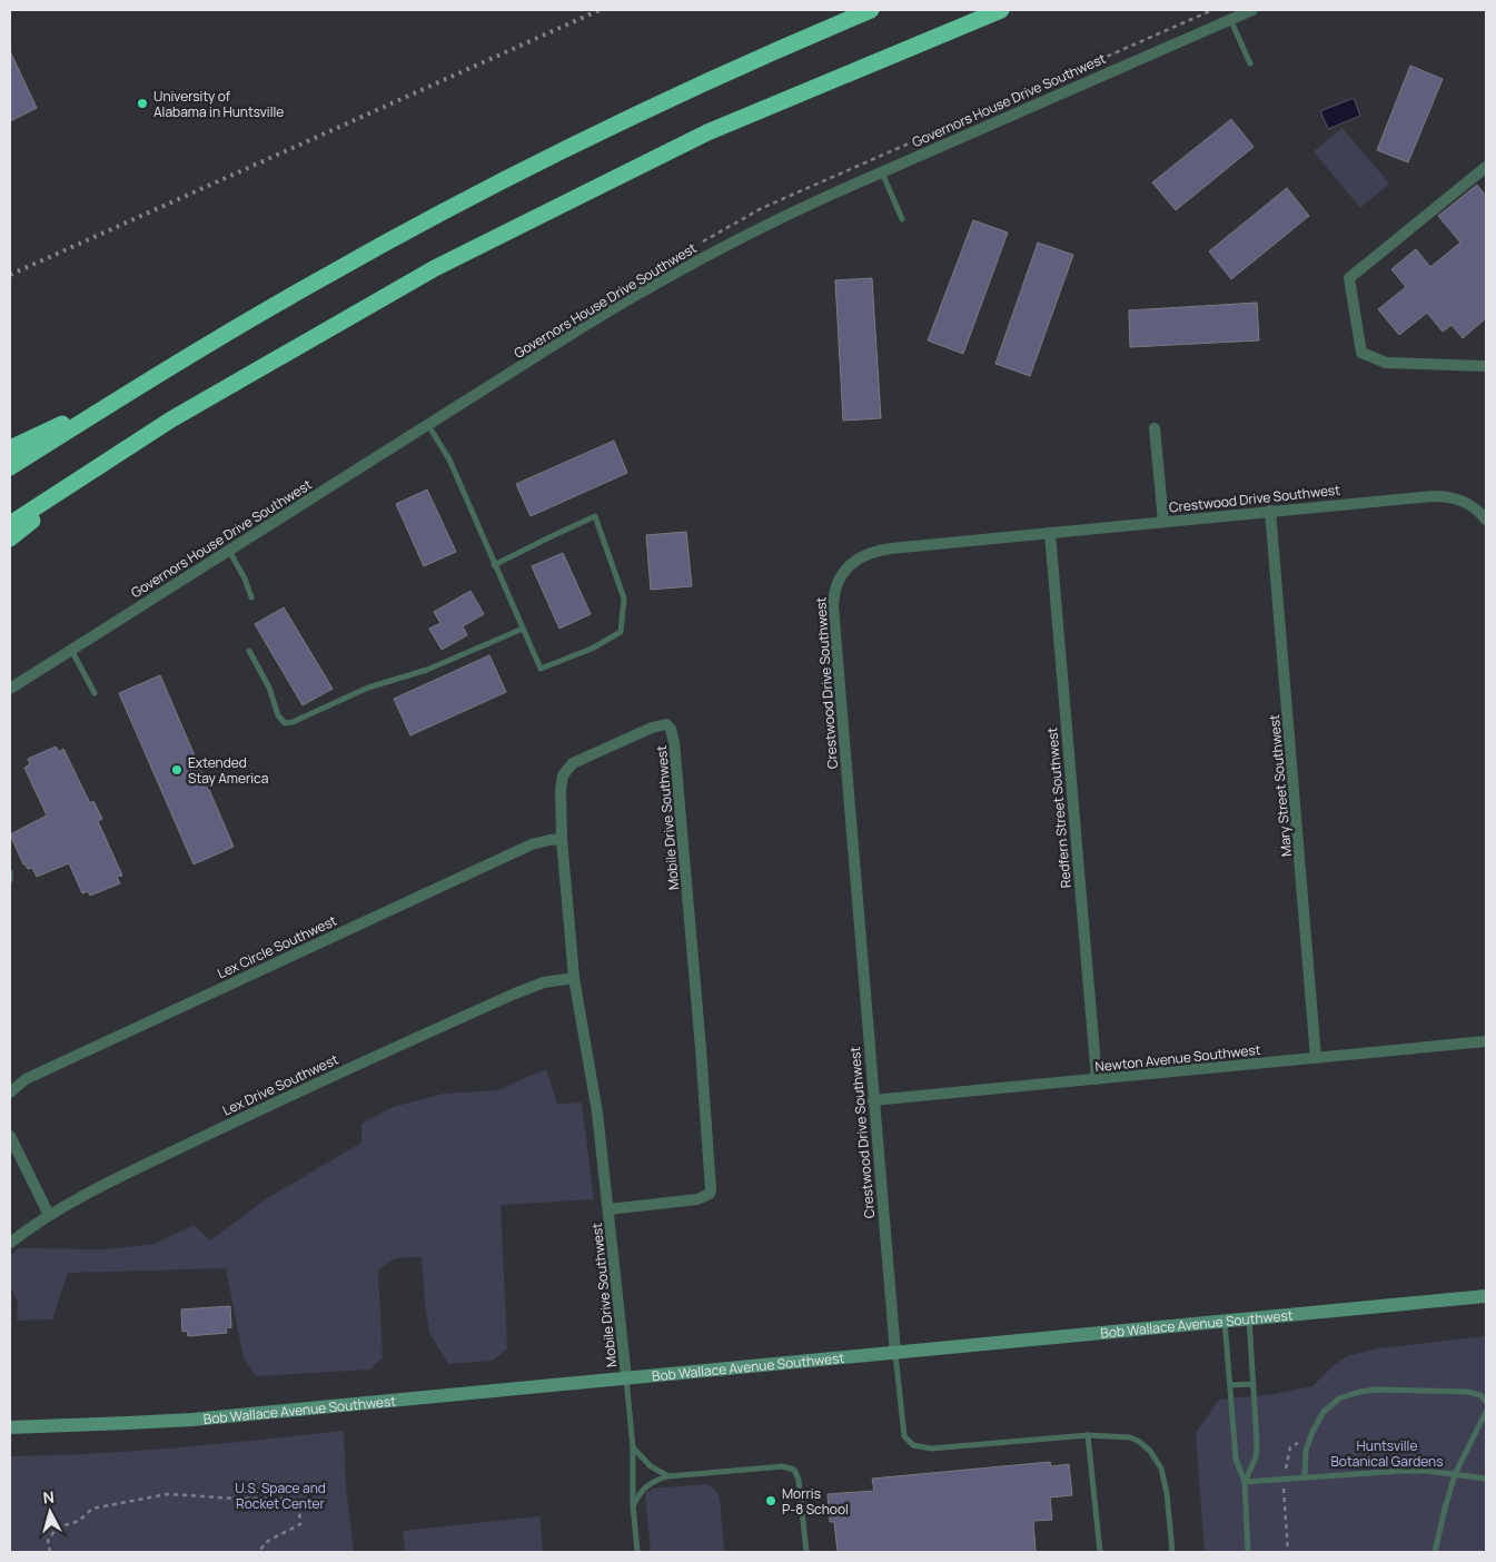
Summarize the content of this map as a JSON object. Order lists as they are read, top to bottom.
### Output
{
  "streets": {
    "main road": ["Bob Wallace Avenue Southwest"],
    "street": [
      "Governors House Drive Southwest",
      "Crestwood Drive Southwest",
      "Mary Street Southwest",
      "Redfern Street Southwest",
      "Mobile Drive Southwest",
      "Lex Circle Southwest",
      "Newton Avenue Southwest",
      "Lex Drive Southwest"
    ]
  },
  "crossings": [
    ["Crestwood Drive Southwest", "Mary Street Southwest"],
    ["Crestwood Drive Southwest", "Redfern Street Southwest"],
    ["Crestwood Drive Southwest", "Newton Avenue Southwest"],
    ["Crestwood Drive Southwest", "Bob Wallace Avenue Southwest"],
    ["Mary Street Southwest", "Newton Avenue Southwest"],
    ["Redfern Street Southwest", "Newton Avenue Southwest"],
    ["Mobile Drive Southwest", "Lex Circle Southwest"],
    ["Mobile Drive Southwest", "Lex Drive Southwest"],
    ["Mobile Drive Southwest", "Bob Wallace Avenue Southwest"]
  ],
  "parks": ["Huntsville Botanical Gardens", "U.S. Space and Rocket Center"],
  "places": ["University of Alabama in Huntsville", "Extended Stay America", "Morris P-8 School"],
  "north": "top"
}
